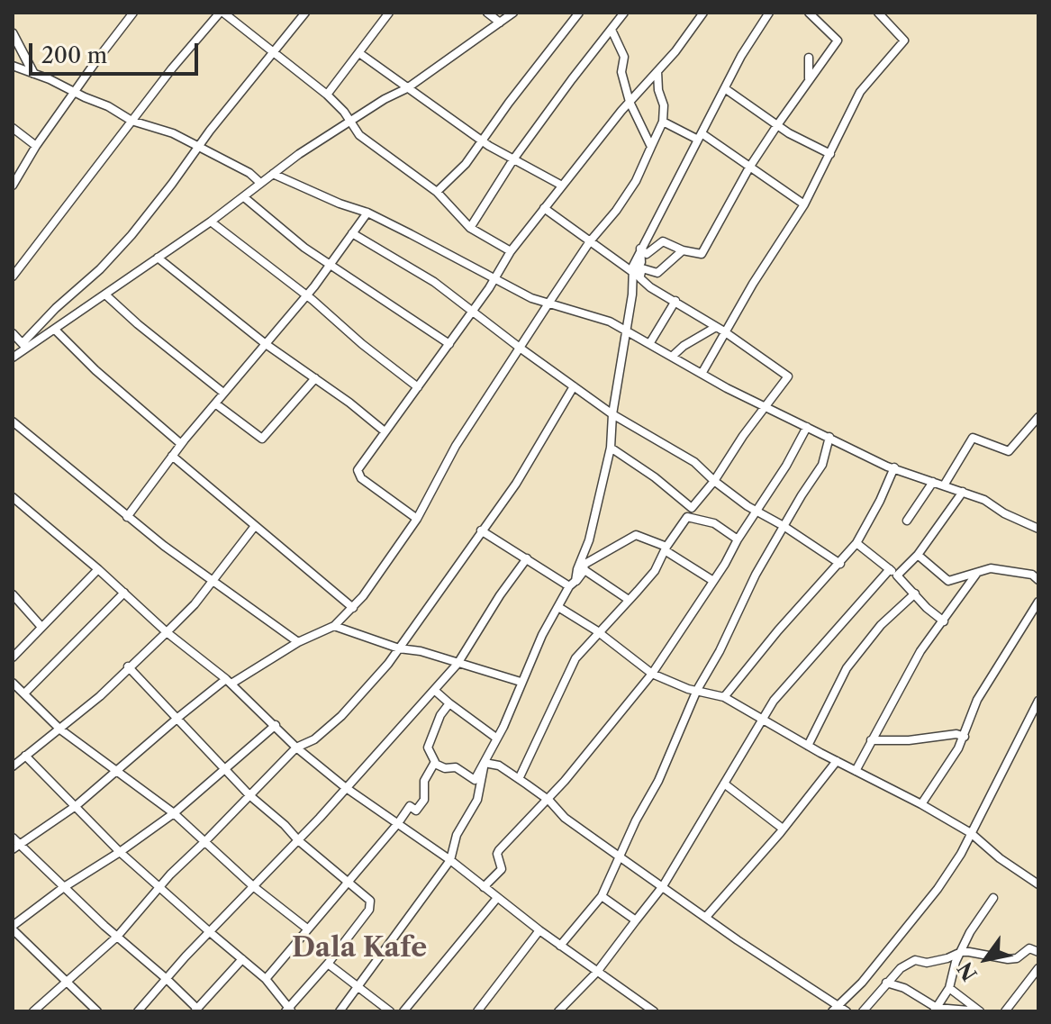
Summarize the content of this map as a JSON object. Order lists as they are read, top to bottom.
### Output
{
  "districts": ["Dala Kafe"],
  "scale_bar": "200 m",
  "north": "bottom left"
}
